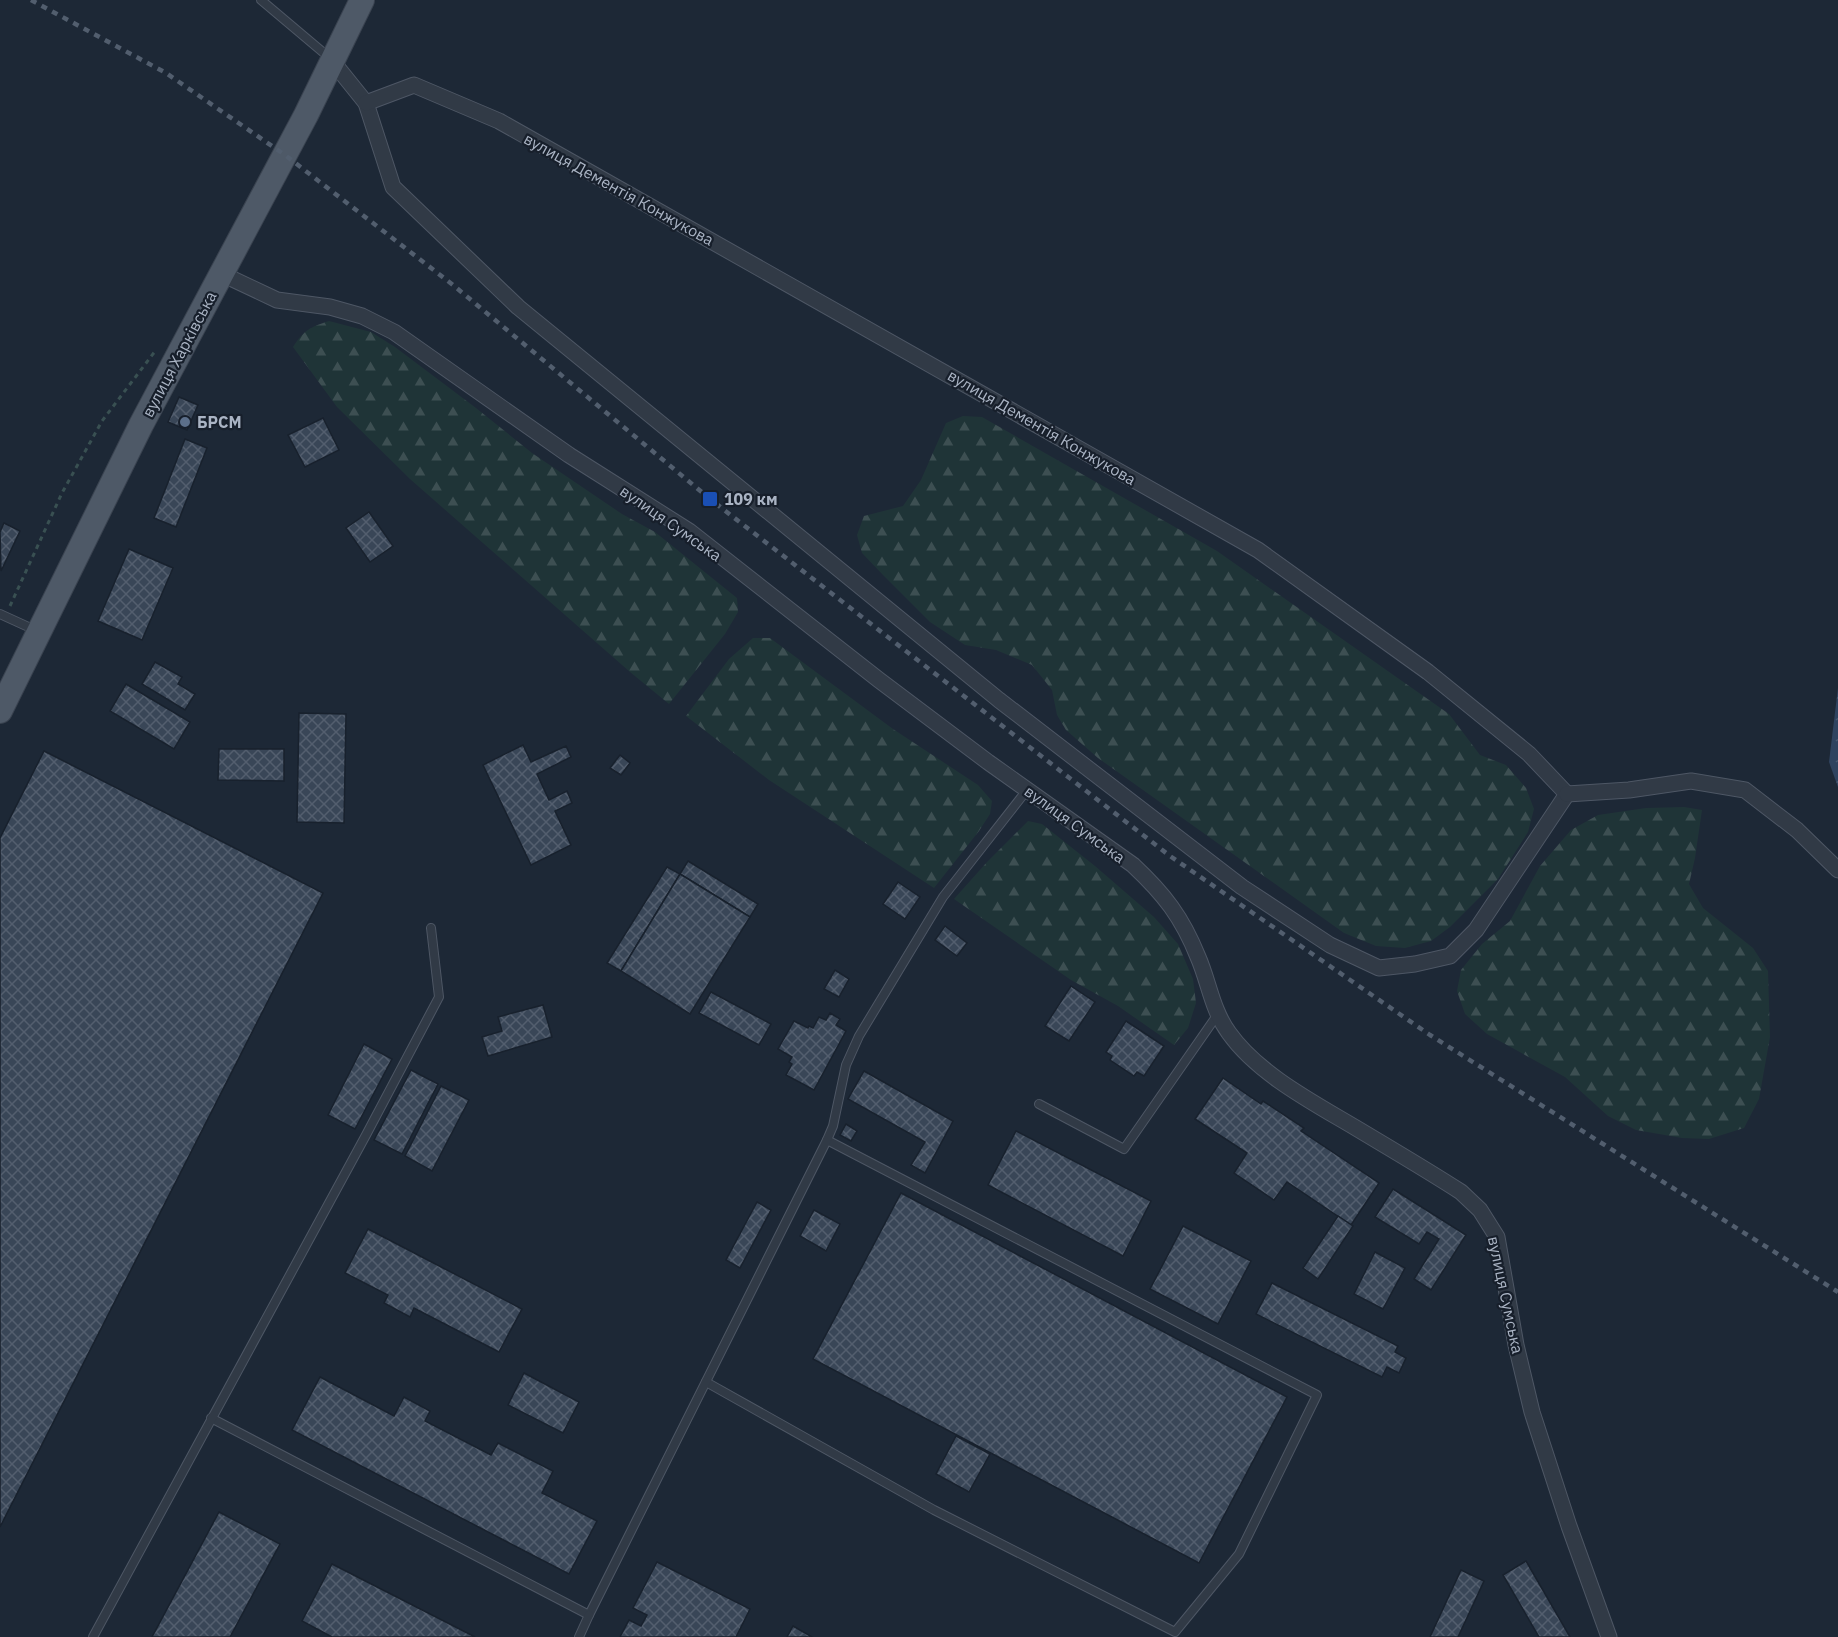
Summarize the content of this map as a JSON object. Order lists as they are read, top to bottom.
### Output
{
  "streets": {
    "main road": ["вулиця Харківська"],
    "street": ["вулиця Дементія Конжукова", "вулиця Сумська"]
  },
  "crossings": [
    ["вулиця Харківська", "вулиця Сумська"]
  ],
  "places": {
    "other": ["БРСМ"],
    "transit": ["109 км"]
  }
}
